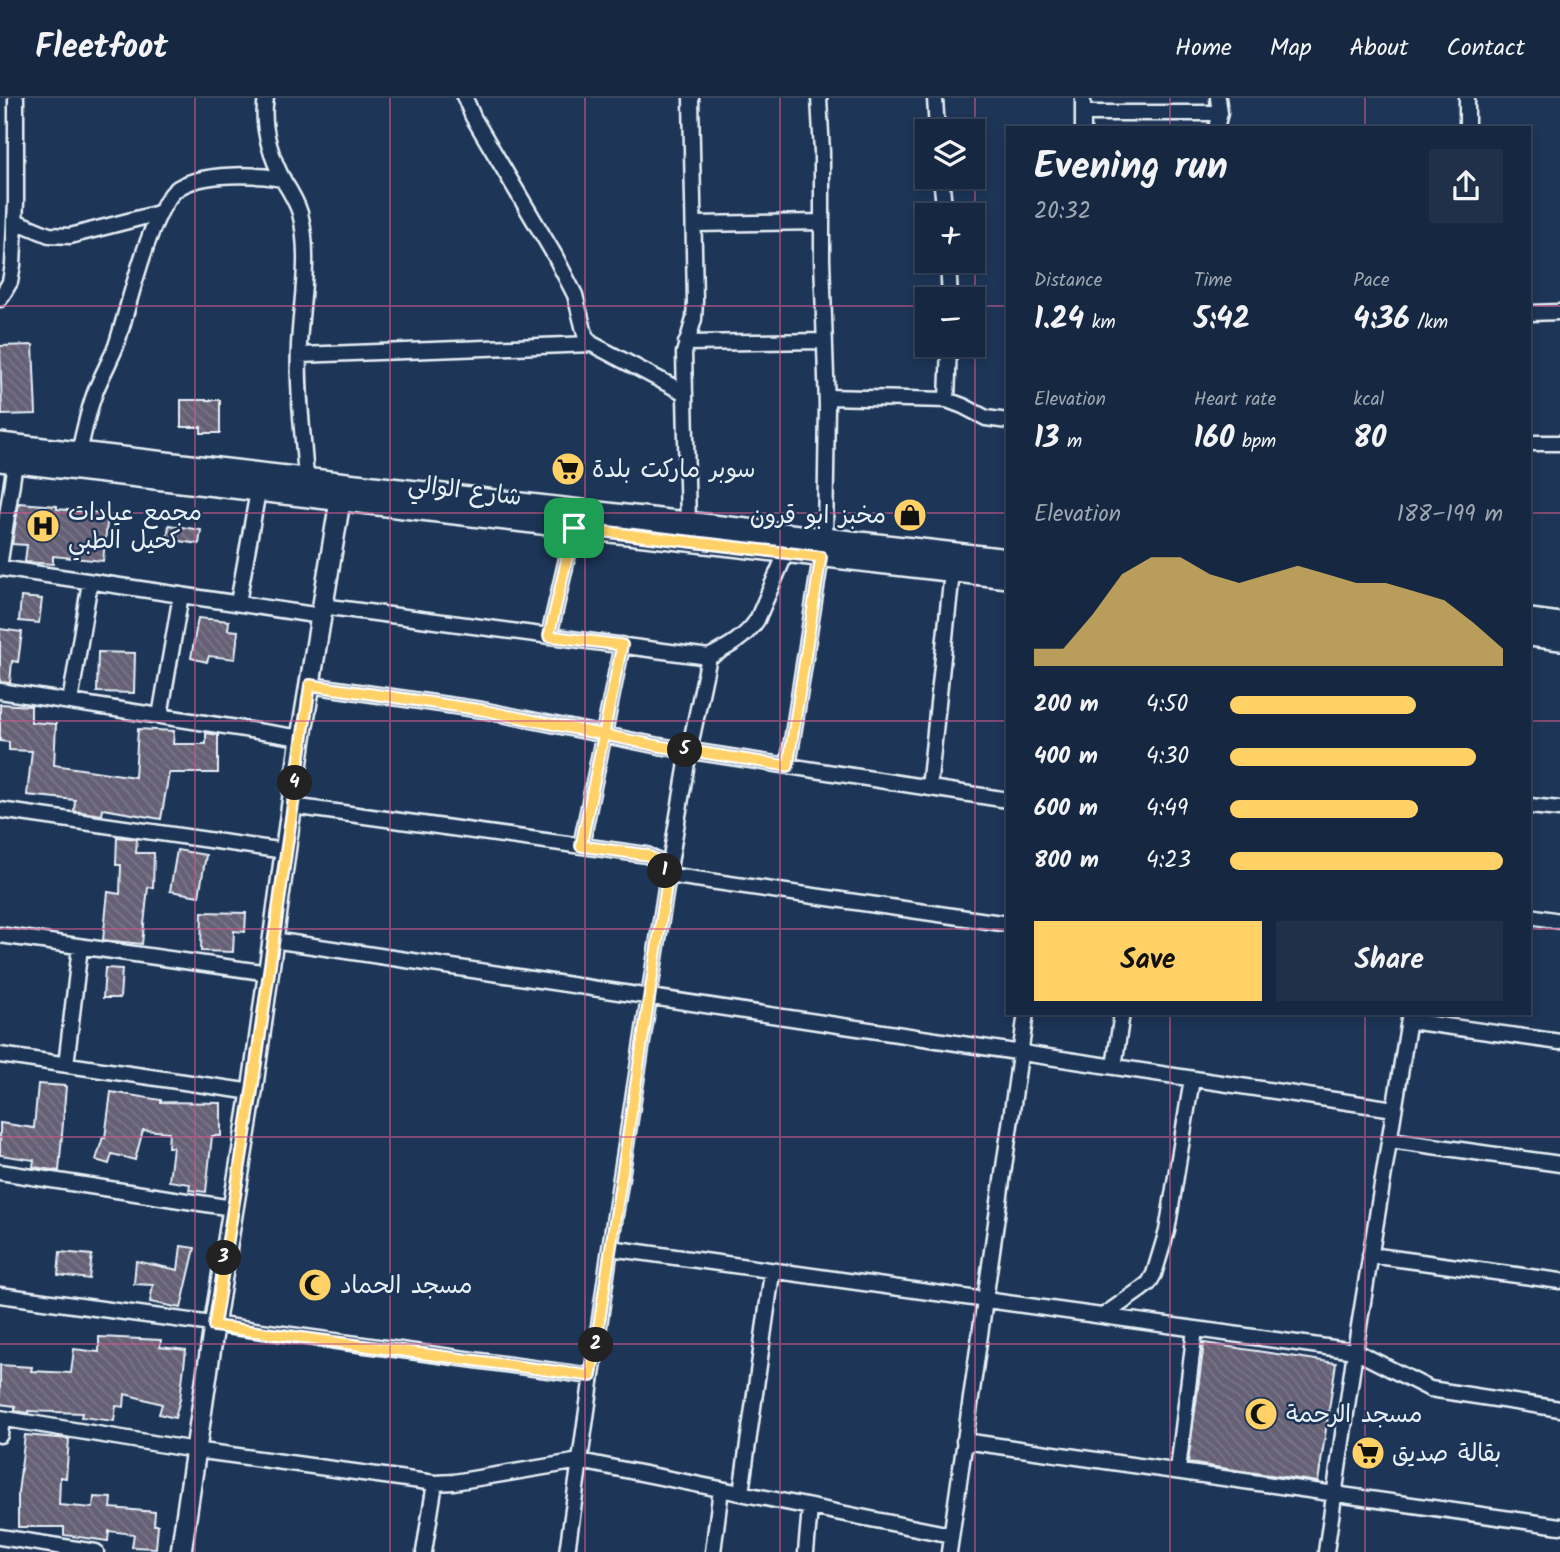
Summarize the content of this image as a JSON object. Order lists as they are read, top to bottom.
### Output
{
  "streets": {
    "street": ["شارع الوالي"]
  },
  "places": {
    "supermarket": ["سوبر ماركت بلدة", "بقالة صديق"],
    "shop": ["مخبز ابو قرون"],
    "hospital": ["مجمع عيادات كحيل الطبي"],
    "mosque": ["مسجد الحماد", "مسجد الرحمة"]
  },
  "page": {
    "header": "Fleetfoot",
    "nav": [
      "Home",
      "Map",
      "About",
      "Contact"
    ],
    "map_buttons": ["+", "−"],
    "heading": ["Evening run", "20:32"],
    "stats": [
      ["Distance", "1.24 km"],
      ["Time", "5:42"],
      ["Pace", "4:36 /km"],
      ["Elevation", "13 m"],
      ["Heart rate", "160 bpm"],
      ["kcal", "80"]
    ],
    "chart": ["Elevation", "188–199 m"],
    "list": [
      {
        "name": "200 m",
        "note": "4:50"
      },
      {
        "name": "400 m",
        "note": "4:30"
      },
      {
        "name": "600 m",
        "note": "4:49"
      },
      {
        "name": "800 m",
        "note": "4:23"
      }
    ],
    "pins": [
      "5",
      "4",
      "1",
      "3",
      "2"
    ],
    "buttons": ["Save", "Share"]
  }
}
